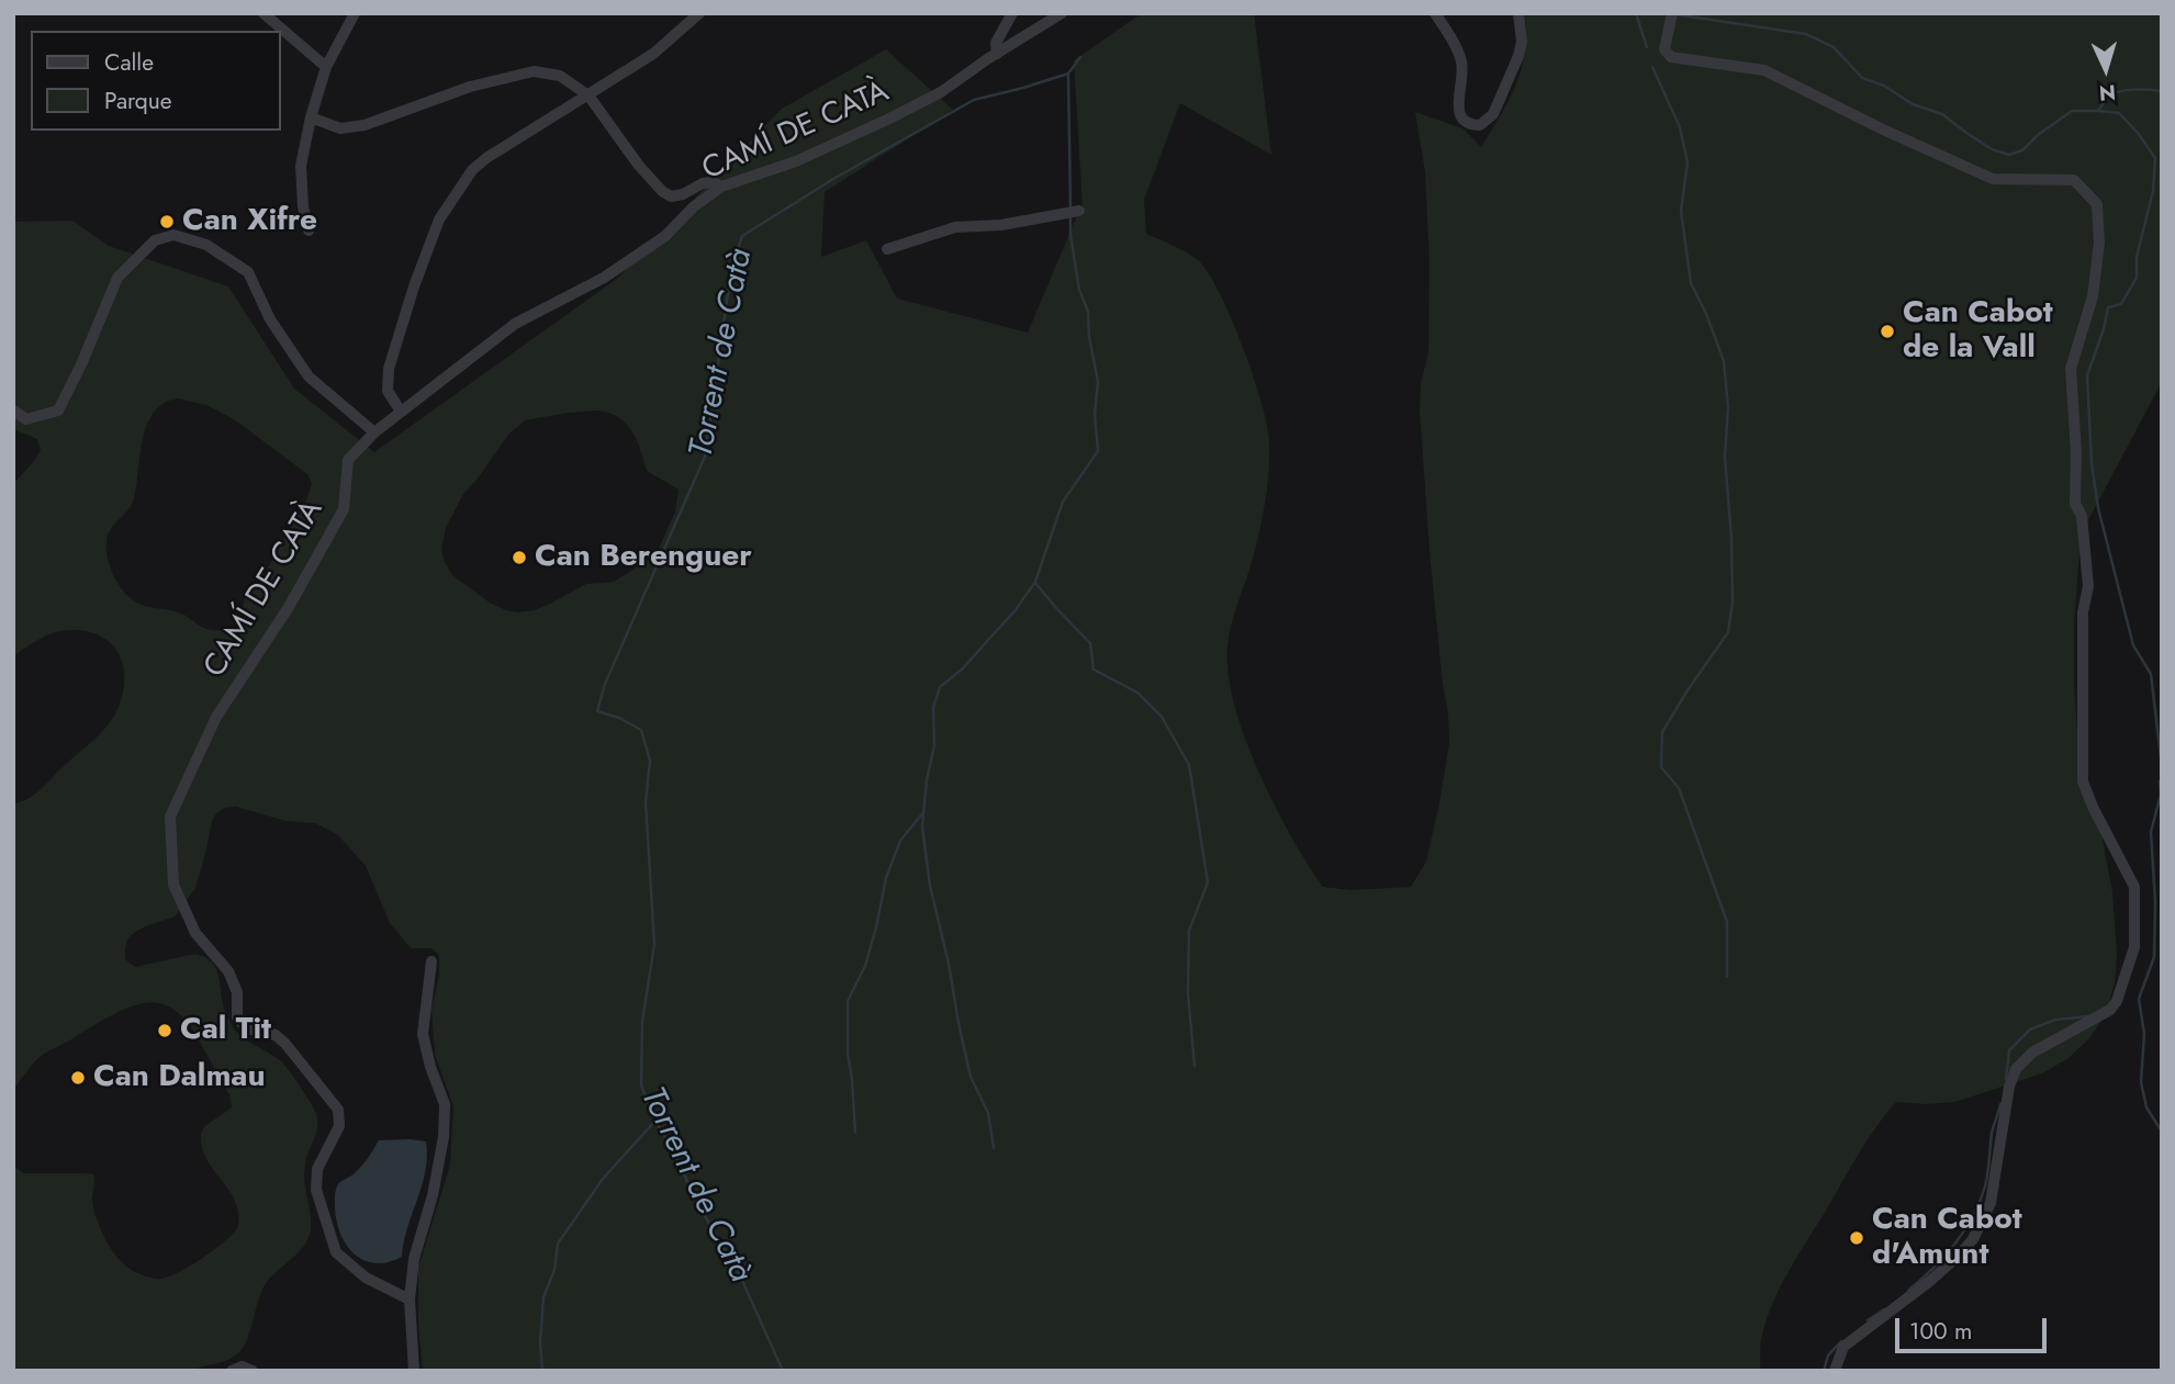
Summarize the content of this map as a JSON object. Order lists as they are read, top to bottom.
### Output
{
  "streets": {
    "street": ["CAMÍ DE CATÀ"]
  },
  "water": ["Torrent de Catà"],
  "places": [
    "Can Xifre",
    "Can Cabot de la Vall",
    "Can Berenguer",
    "Cal Tit",
    "Can Dalmau",
    "Can Cabot d'Amunt"
  ],
  "legend": ["Calle", "Parque"],
  "scale_bar": "100 m",
  "north": "bottom"
}
